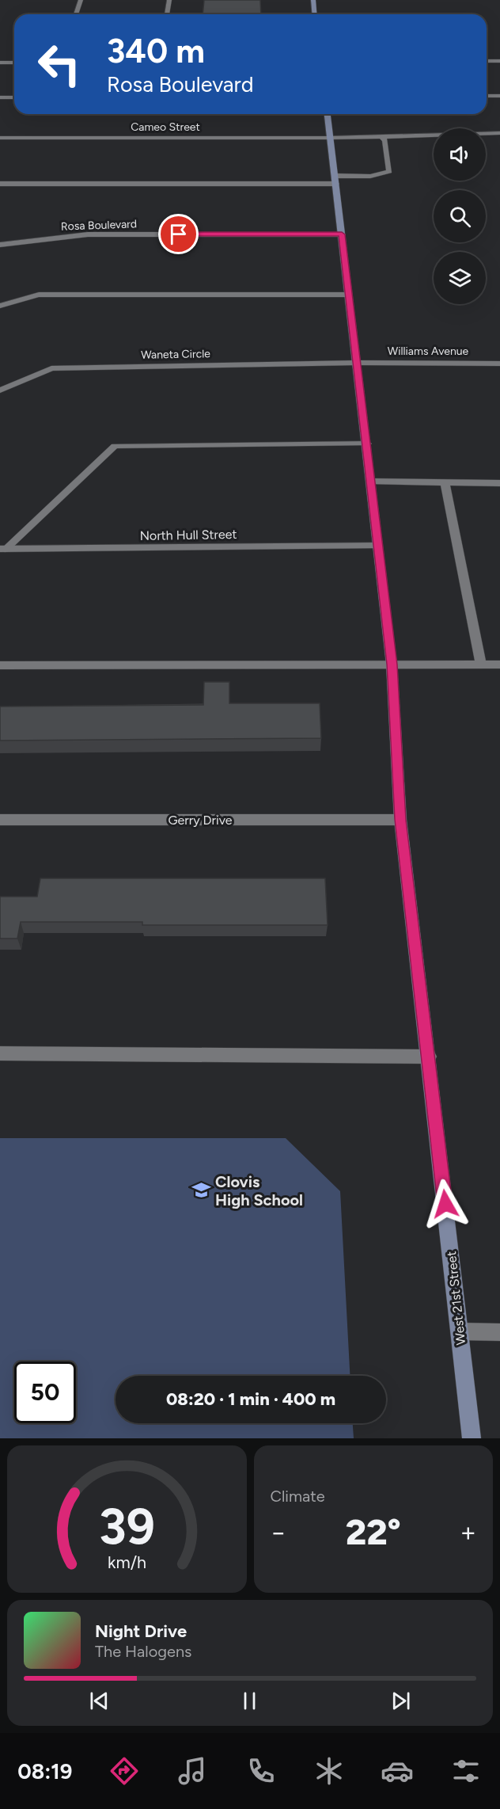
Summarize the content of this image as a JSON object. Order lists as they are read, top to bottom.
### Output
{
  "streets": {
    "main road": ["West 21st Street"],
    "street": [
      "Cameo Street",
      "Rosa Boulevard",
      "Williams Avenue",
      "Waneta Circle",
      "North Hull Street",
      "Gerry Drive"
    ]
  },
  "crossings": [
    ["Cameo Street", "West 21st Street"],
    ["Rosa Boulevard", "West 21st Street"],
    ["Williams Avenue", "Waneta Circle"],
    ["Williams Avenue", "West 21st Street"],
    ["Waneta Circle", "West 21st Street"],
    ["North Hull Street", "West 21st Street"],
    ["Gerry Drive", "West 21st Street"]
  ],
  "places": {
    "school or university": ["Clovis High School"]
  },
  "page": {
    "turn": ["340 m", "Rosa Boulevard"],
    "limit": "50",
    "trip": "08:20 · 1 min · 400 m",
    "tile": "Climate",
    "heat": ["−", "22°", "+"],
    "song": ["Night Drive", "The Halogens"],
    "tabs": "08:19",
    "gauge": ["39", "km/h"]
  }
}
